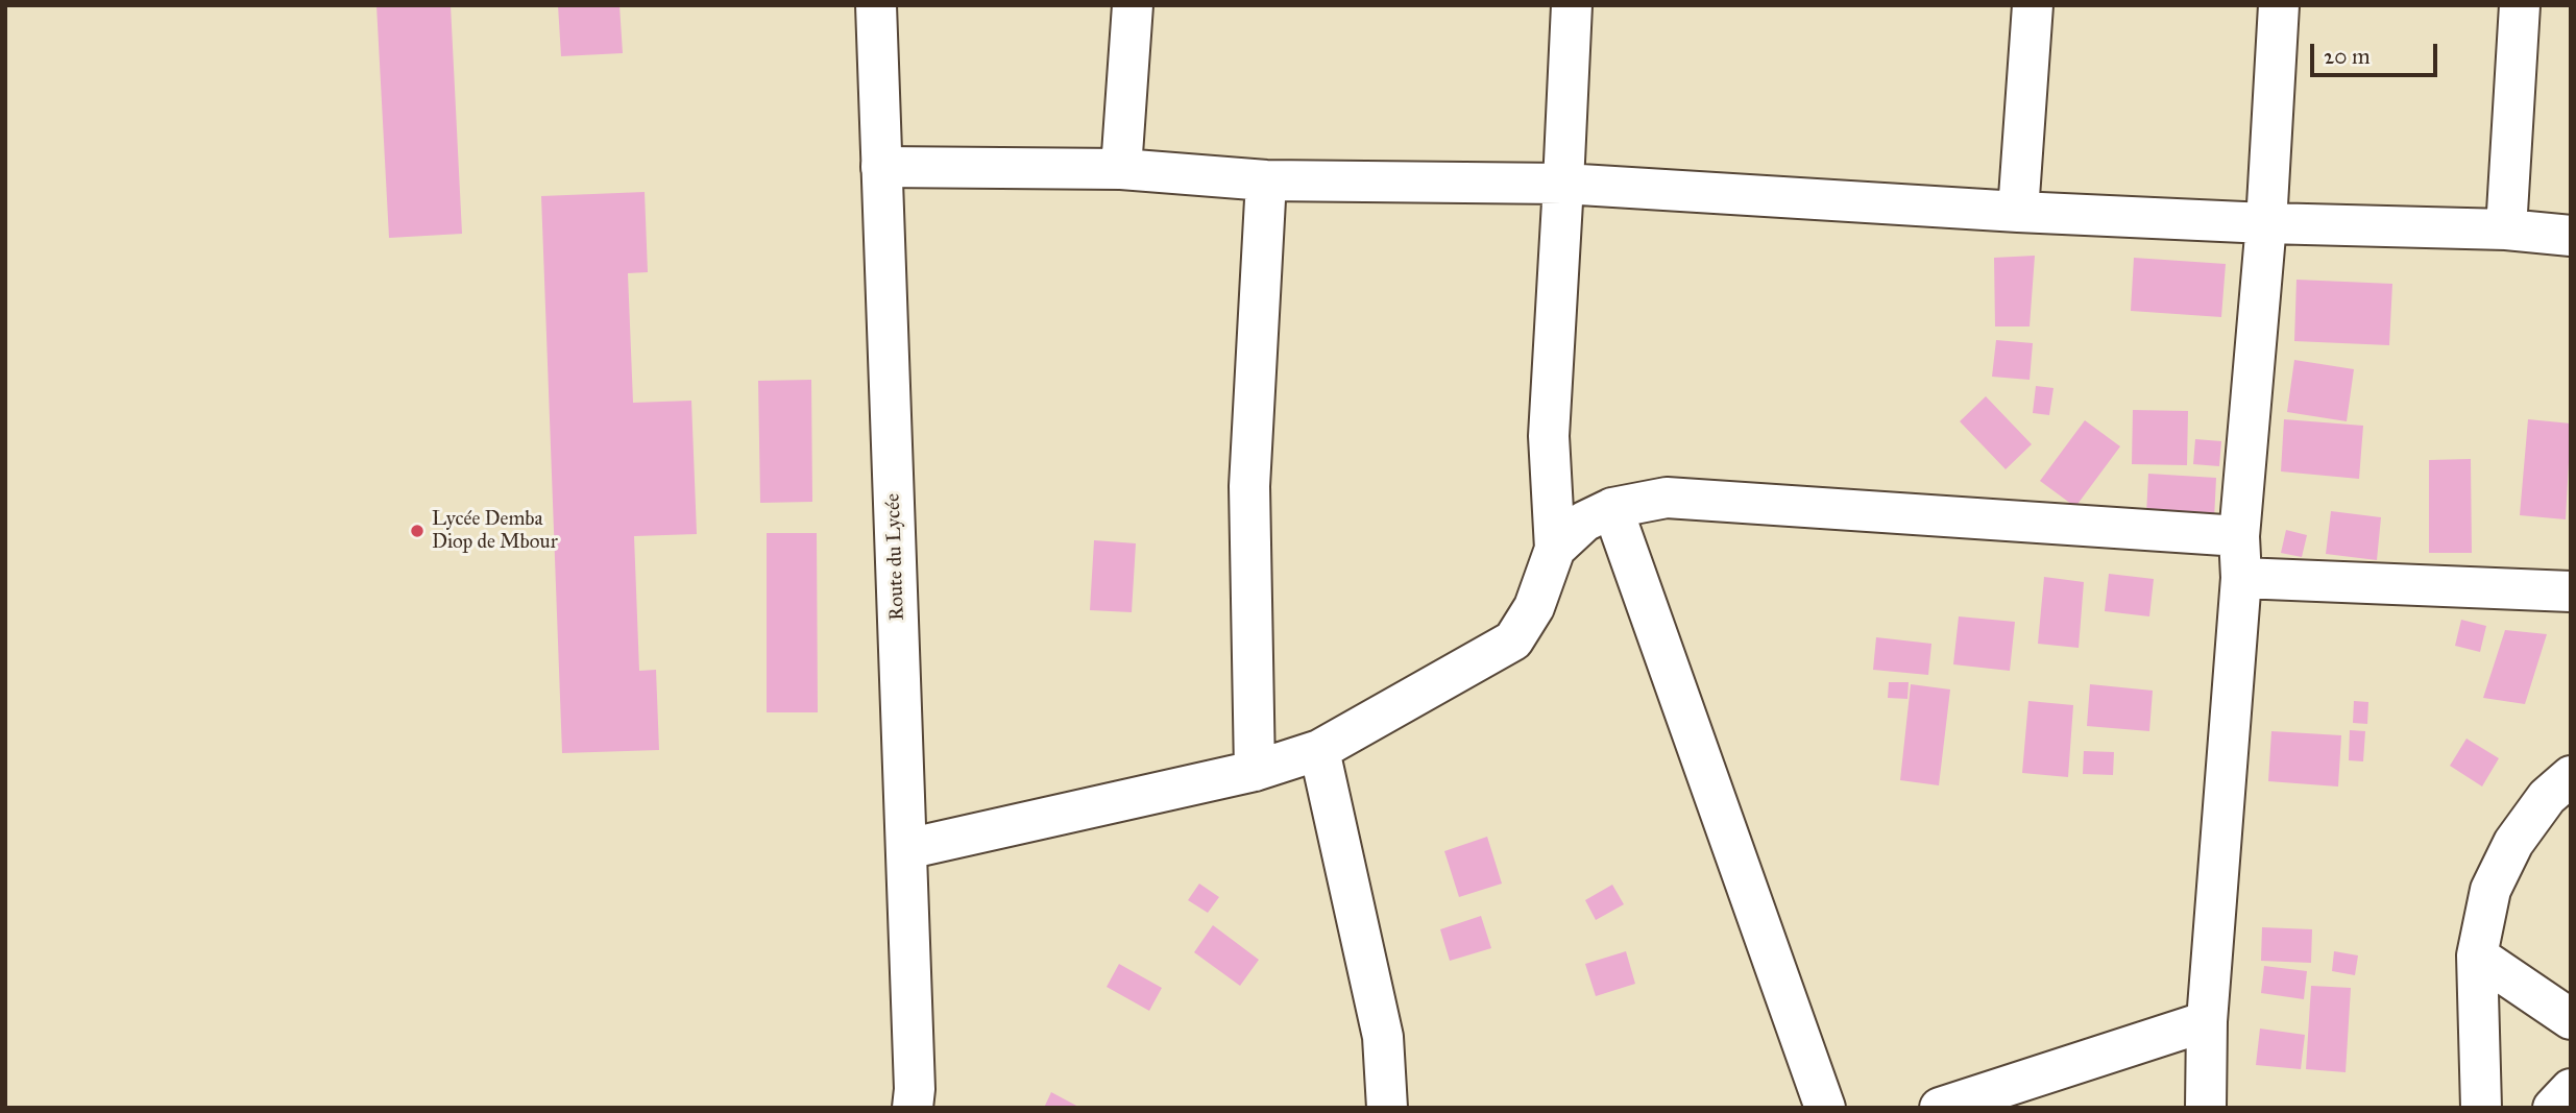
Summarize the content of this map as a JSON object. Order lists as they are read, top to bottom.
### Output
{
  "streets": {
    "street": ["Route du Lycée"]
  },
  "places": ["Lycée Demba Diop de Mbour"],
  "scale_bar": "20 m"
}
